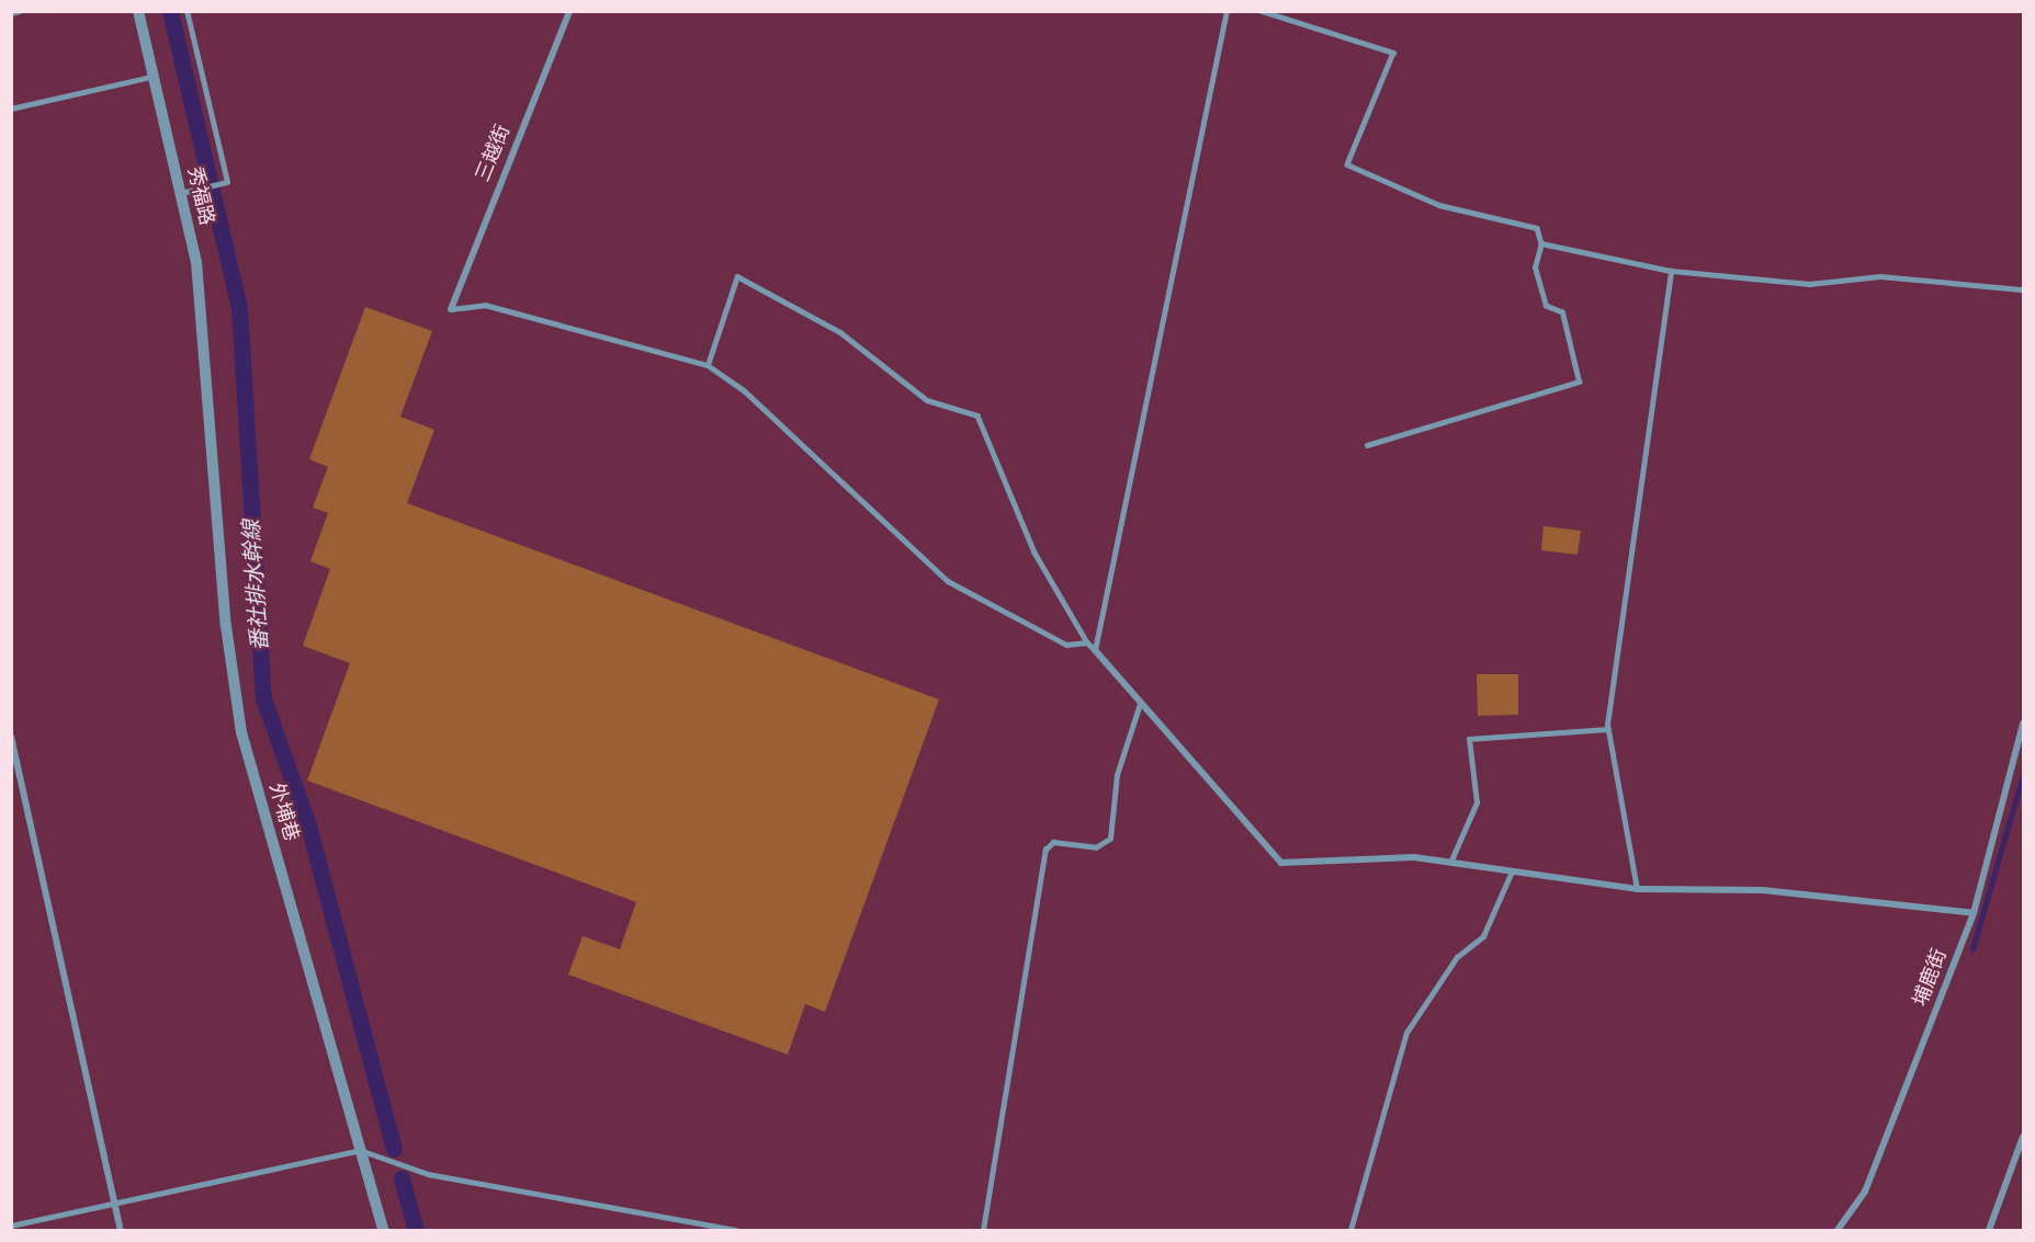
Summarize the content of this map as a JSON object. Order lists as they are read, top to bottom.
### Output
{
  "streets": {
    "street": [
      "三越街",
      "秀福路",
      "外埔巷",
      "埔鹿街"
    ]
  },
  "crossings": [
    ["秀福路", "外埔巷"]
  ],
  "water": ["番社排水幹線"]
}
